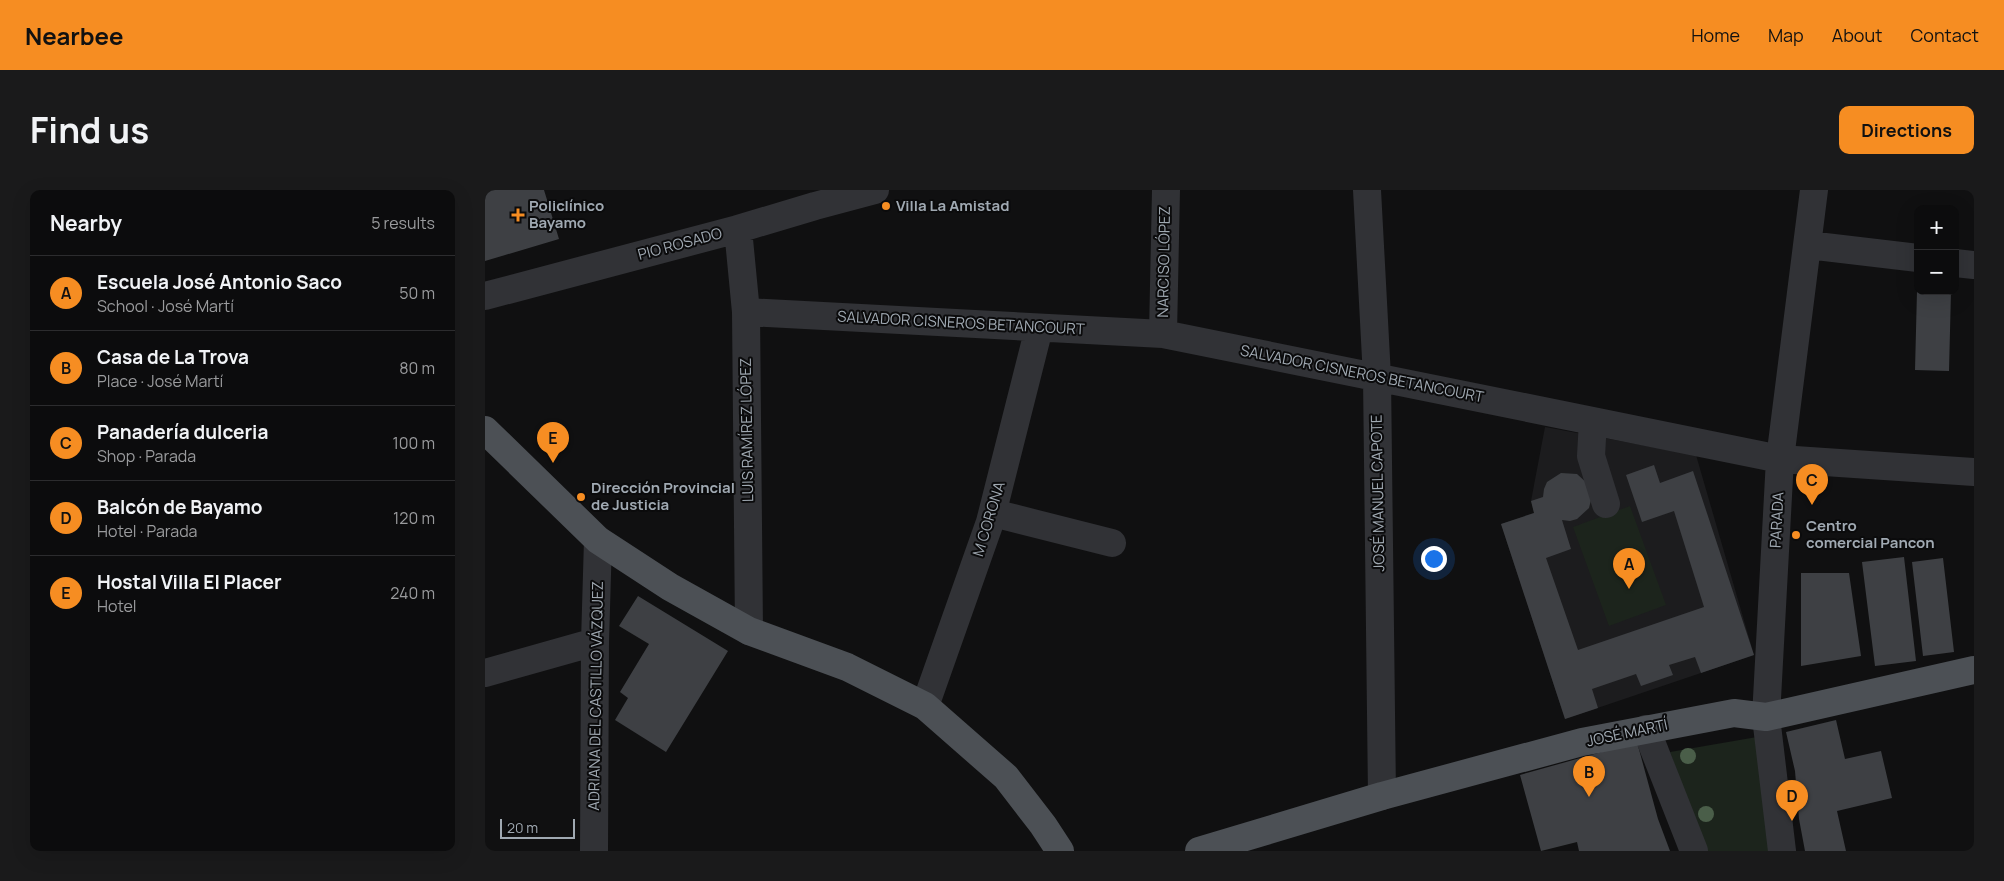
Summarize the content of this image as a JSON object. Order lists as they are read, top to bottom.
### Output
{
  "streets": {
    "main road": ["JOSÉ MARTÍ"],
    "street": [
      "PIO ROSADO",
      "NARCISO LÓPEZ",
      "SALVADOR CISNEROS BETANCOURT",
      "LUIS RAMÍREZ LÓPEZ",
      "JOSÉ MANUEL CAPOTE",
      "M CORONA",
      "PARADA",
      "ADRIANA DEL CASTILLO VÁZQUEZ"
    ]
  },
  "crossings": [
    ["PIO ROSADO", "LUIS RAMÍREZ LÓPEZ"],
    ["NARCISO LÓPEZ", "SALVADOR CISNEROS BETANCOURT"],
    ["SALVADOR CISNEROS BETANCOURT", "LUIS RAMÍREZ LÓPEZ"],
    ["SALVADOR CISNEROS BETANCOURT", "JOSÉ MANUEL CAPOTE"],
    ["SALVADOR CISNEROS BETANCOURT", "M CORONA"],
    ["SALVADOR CISNEROS BETANCOURT", "PARADA"],
    ["JOSÉ MANUEL CAPOTE", "JOSÉ MARTÍ"],
    ["PARADA", "JOSÉ MARTÍ"]
  ],
  "places": {
    "other": ["Villa La Amistad", "Dirección Provincial de Justicia", "Centro comercial Pancon"],
    "health": ["Policlínico Bayamo"]
  },
  "scale_bar": "20 m",
  "page": {
    "header": "Nearbee",
    "nav": [
      "Home",
      "Map",
      "About",
      "Contact"
    ],
    "title": "Find us",
    "buttons": "Directions",
    "heading": ["Nearby", "5 results"],
    "map_buttons": ["+", "−"],
    "list": [
      {
        "mark": "A",
        "name": "Escuela José Antonio Saco",
        "note": "School · José Martí",
        "value": "50 m"
      },
      {
        "mark": "B",
        "name": "Casa de La Trova",
        "note": "Place · José Martí",
        "value": "80 m"
      },
      {
        "mark": "C",
        "name": "Panadería dulceria",
        "note": "Shop · Parada",
        "value": "100 m"
      },
      {
        "mark": "D",
        "name": "Balcón de Bayamo",
        "note": "Hotel · Parada",
        "value": "120 m"
      },
      {
        "mark": "E",
        "name": "Hostal Villa El Placer",
        "note": "Hotel",
        "value": "240 m"
      }
    ],
    "pins": [
      "E",
      "C",
      "A",
      "B",
      "D"
    ],
    "scale": "20 m"
  }
}
